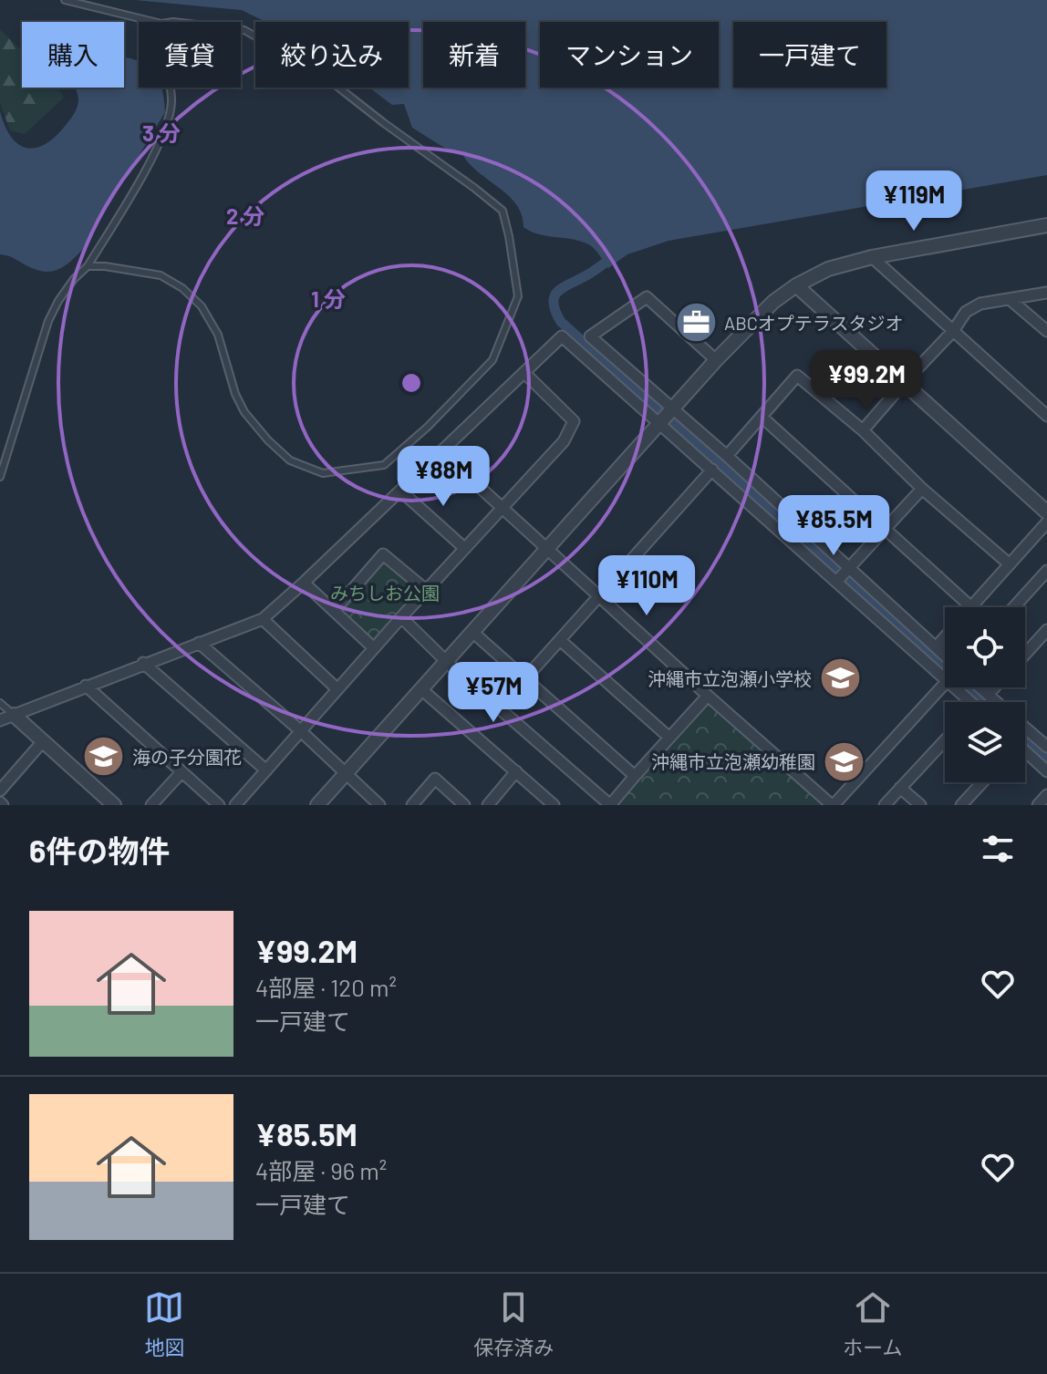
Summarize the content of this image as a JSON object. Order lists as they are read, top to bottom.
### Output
{
  "parks": ["みちしお公園"],
  "places": {
    "office": ["ABCオプテラスタジオ"],
    "school or university": ["沖縄市立泡瀬小学校", "海の子分園花", "沖縄市立泡瀬幼稚園"]
  },
  "page": {
    "chip": [
      "購入",
      "賃貸",
      "絞り込み",
      "新着",
      "マンション",
      "一戸建て"
    ],
    "price": [
      "¥119M",
      "¥99.2M",
      "¥88M",
      "¥85.5M",
      "¥110M",
      "¥57M"
    ],
    "heading": "6件の物件",
    "list": [
      {
        "name": "¥99.2M",
        "note": "4部屋 · 120 m² · 一戸建て"
      },
      {
        "name": "¥85.5M",
        "note": "4部屋 · 96 m² · 一戸建て"
      }
    ],
    "tabs": ["地図", "保存済み", "ホーム"]
  },
  "rings": ["3 分", "2 分", "1 分"]
}
